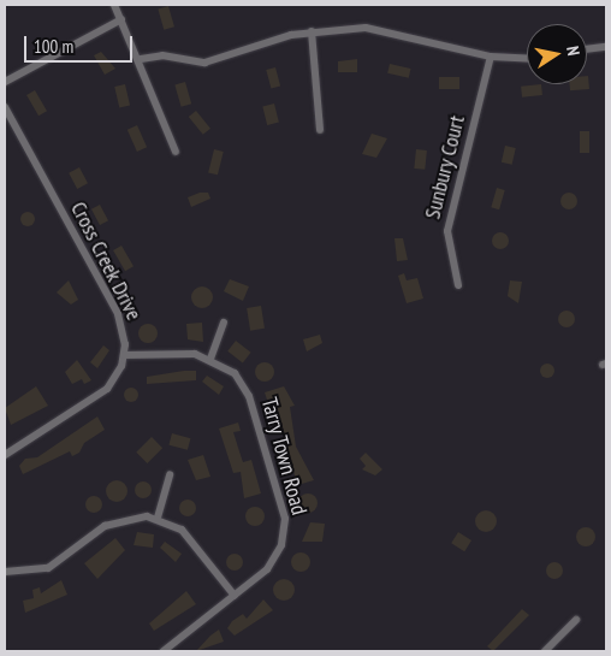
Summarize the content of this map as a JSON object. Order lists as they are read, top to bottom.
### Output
{
  "streets": {
    "street": ["Sunbury Court", "Cross Creek Drive", "Tarry Town Road"]
  },
  "scale_bar": "100 m",
  "north": "right"
}
